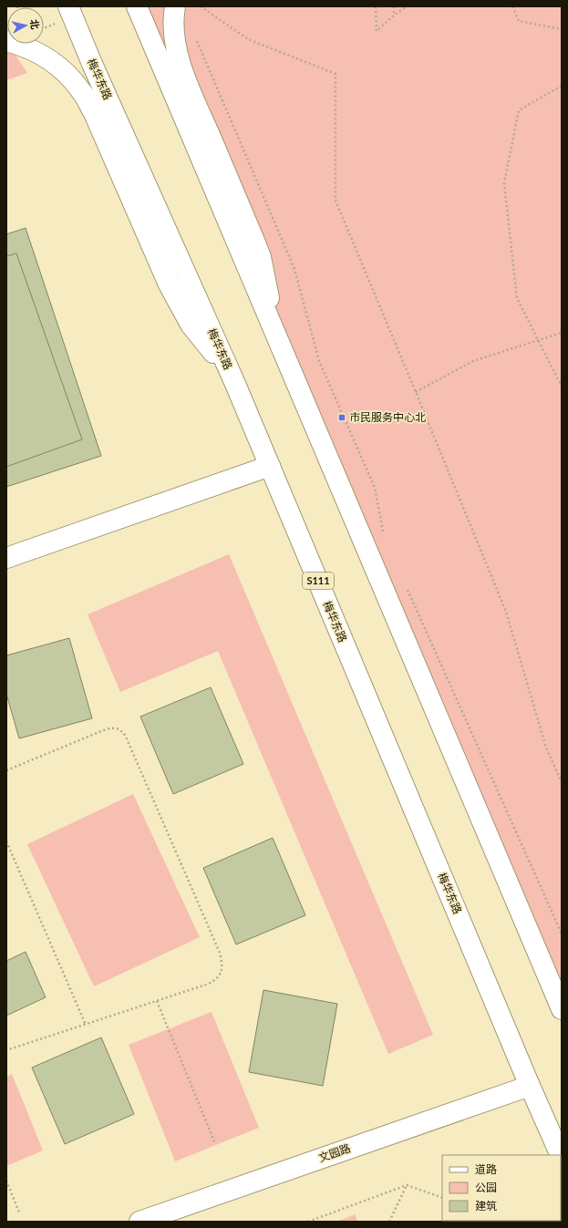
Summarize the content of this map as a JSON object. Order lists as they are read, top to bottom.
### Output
{
  "streets": {
    "main road": ["梅华东路", "S111", "文园路"]
  },
  "crossings": [
    ["梅华东路", "文园路"]
  ],
  "places": {
    "transit": ["市民服务中心北"]
  },
  "legend": ["道路", "公园", "建筑"],
  "north": "right"
}
